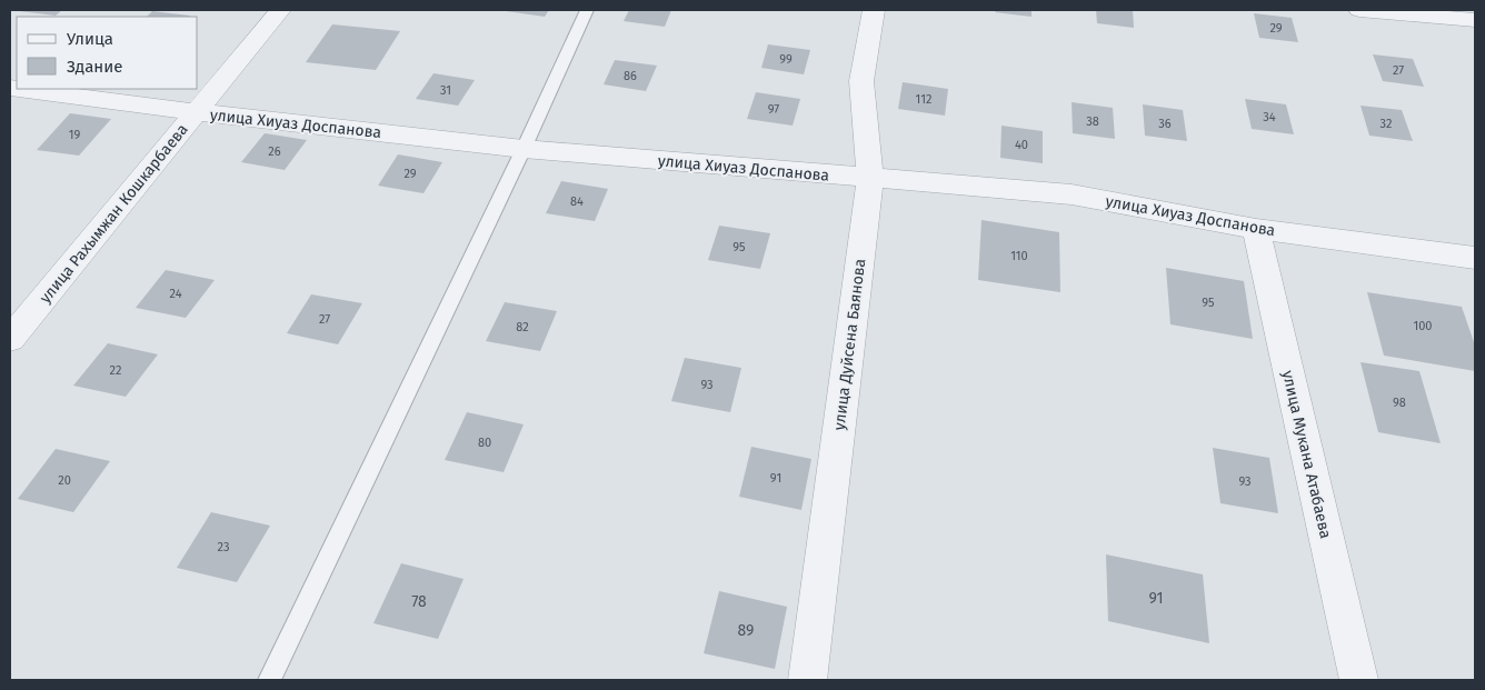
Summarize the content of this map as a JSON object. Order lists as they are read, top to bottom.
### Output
{
  "streets": {
    "street": [
      "улица Хиуаз Доспанова",
      "улица Рахымжан Кошкарбаева",
      "улица Дуйсена Баянова",
      "улица Мукана Атабаева"
    ]
  },
  "crossings": [
    ["улица Хиуаз Доспанова", "улица Рахымжан Кошкарбаева"],
    ["улица Хиуаз Доспанова", "улица Дуйсена Баянова"],
    ["улица Хиуаз Доспанова", "улица Мукана Атабаева"]
  ],
  "house_numbers": [
    "29",
    "99",
    "27",
    "86",
    "31",
    "112",
    "97",
    "34",
    "38",
    "36",
    "32",
    "19",
    "40",
    "26",
    "29",
    "84",
    "95",
    "110",
    "24",
    "95",
    "27",
    "100",
    "82",
    "22",
    "93",
    "98",
    "80",
    "91",
    "20",
    "93",
    "23",
    "91",
    "78",
    "89"
  ],
  "legend": ["Улица", "Здание"]
}
